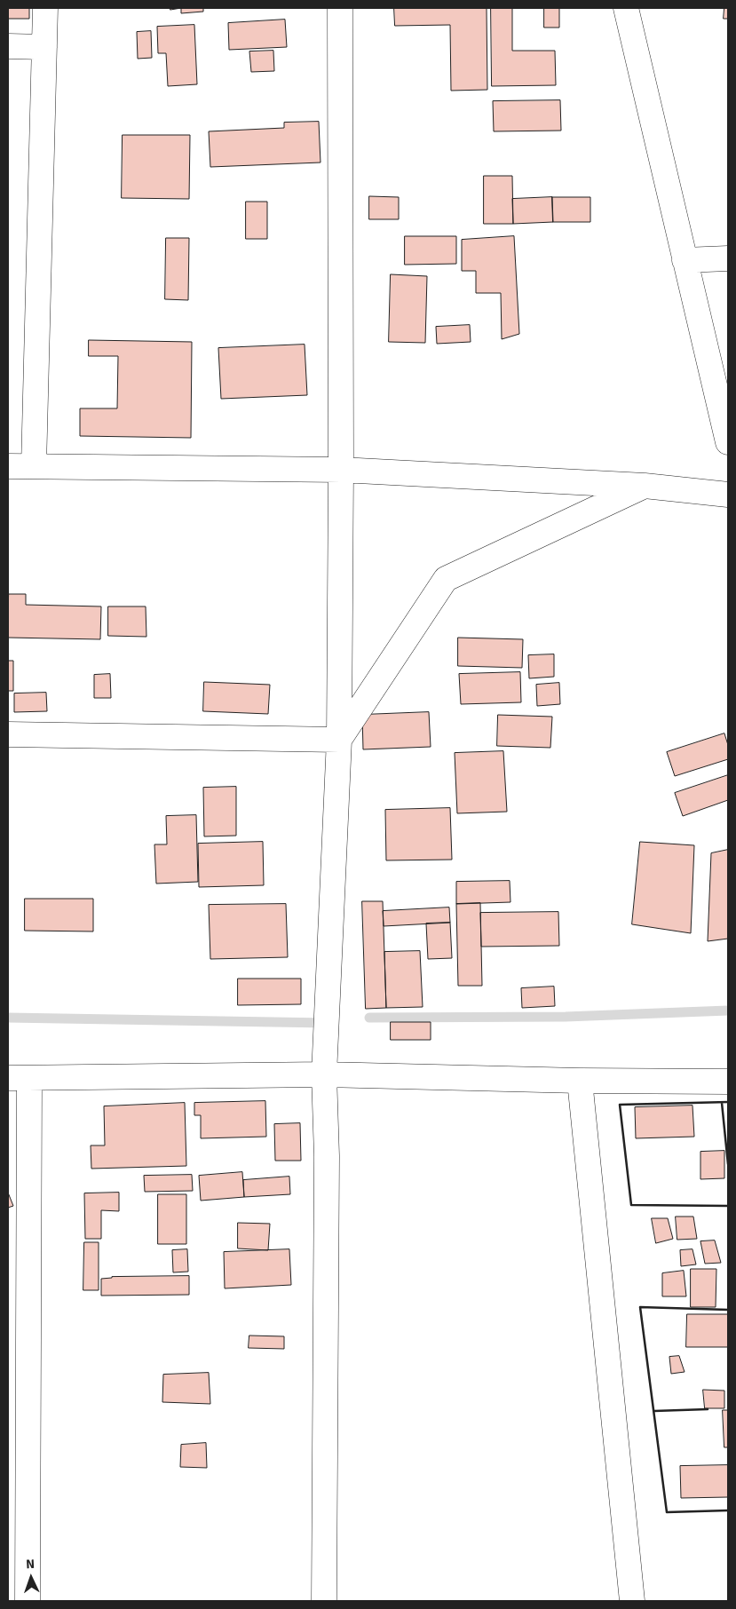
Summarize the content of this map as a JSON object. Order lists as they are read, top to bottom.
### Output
{
  "north": "top"
}
